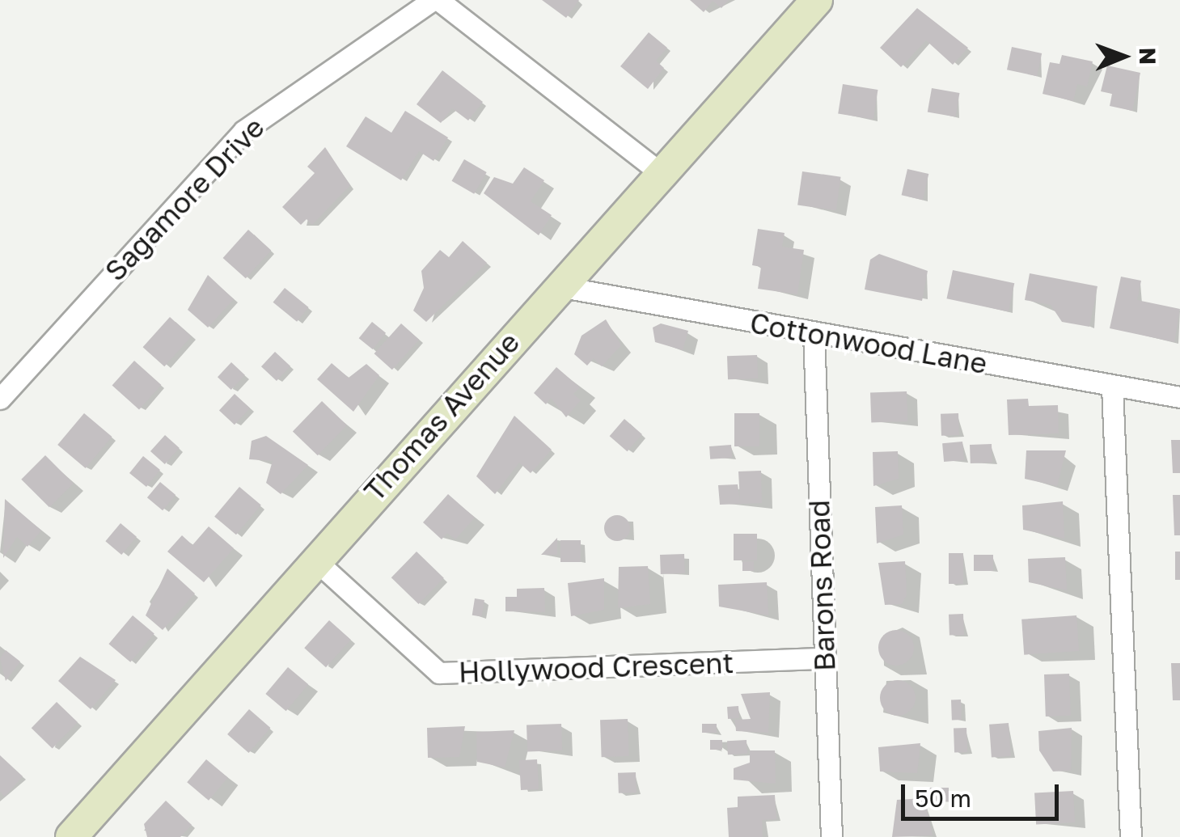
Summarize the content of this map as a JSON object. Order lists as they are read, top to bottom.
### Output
{
  "streets": {
    "main road": ["Thomas Avenue"],
    "street": [
      "Sagamore Drive",
      "Cottonwood Lane",
      "Barons Road",
      "Hollywood Crescent"
    ]
  },
  "crossings": [
    ["Cottonwood Lane", "Thomas Avenue"],
    ["Cottonwood Lane", "Barons Road"],
    ["Thomas Avenue", "Hollywood Crescent"],
    ["Barons Road", "Hollywood Crescent"]
  ],
  "scale_bar": "50 m",
  "north": "right"
}
